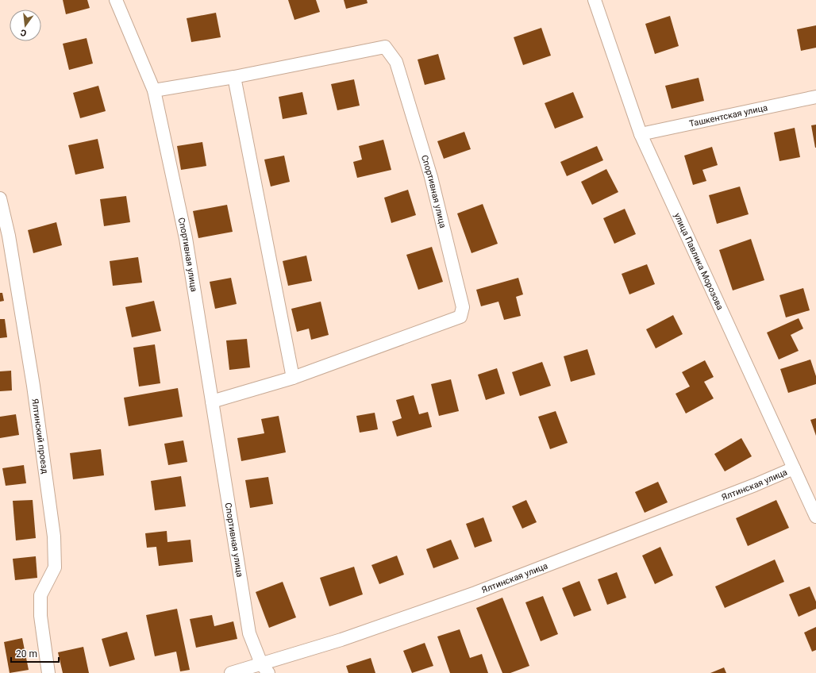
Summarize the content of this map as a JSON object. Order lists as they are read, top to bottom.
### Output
{
  "streets": {
    "street": [
      "Ташкентская улица",
      "Спортивная улица",
      "улица Павлика Морозова",
      "Ялтинский проезд",
      "Ялтинская улица"
    ]
  },
  "crossings": [
    ["Ташкентская улица", "улица Павлика Морозова"],
    ["Спортивная улица", "Ялтинская улица"],
    ["улица Павлика Морозова", "Ялтинская улица"]
  ],
  "scale_bar": "20 m",
  "north": "bottom"
}
